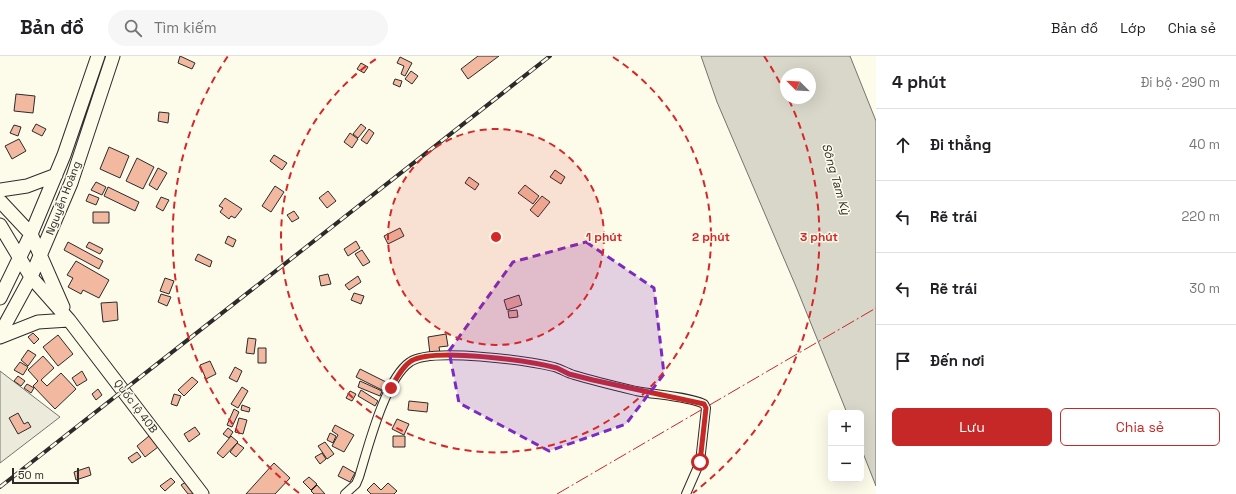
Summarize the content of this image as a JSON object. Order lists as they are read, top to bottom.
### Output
{
  "streets": {
    "highway": ["Nguyễn Hoàng", "Quốc lộ 40B"]
  },
  "crossings": [
    ["Nguyễn Hoàng", "Quốc lộ 40B"]
  ],
  "water": ["Sông Tam Kỳ"],
  "scale_bar": "50 m",
  "north": "top left",
  "page": {
    "header": "Bản đồ",
    "search": "Tìm kiếm",
    "nav": ["Bản đồ", "Lớp", "Chia sẻ"],
    "heading": ["4 phút", "Đi bộ · 290 m"],
    "list": [
      ["Đi thẳng", "40 m"],
      ["Rẽ trái", "220 m"],
      ["Rẽ trái", "30 m"],
      "Đến nơi"
    ],
    "buttons": ["Lưu", "Chia sẻ"],
    "map_buttons": ["+", "−"],
    "scale": "50 m"
  },
  "rings": ["1 phút", "2 phút", "3 phút"]
}
